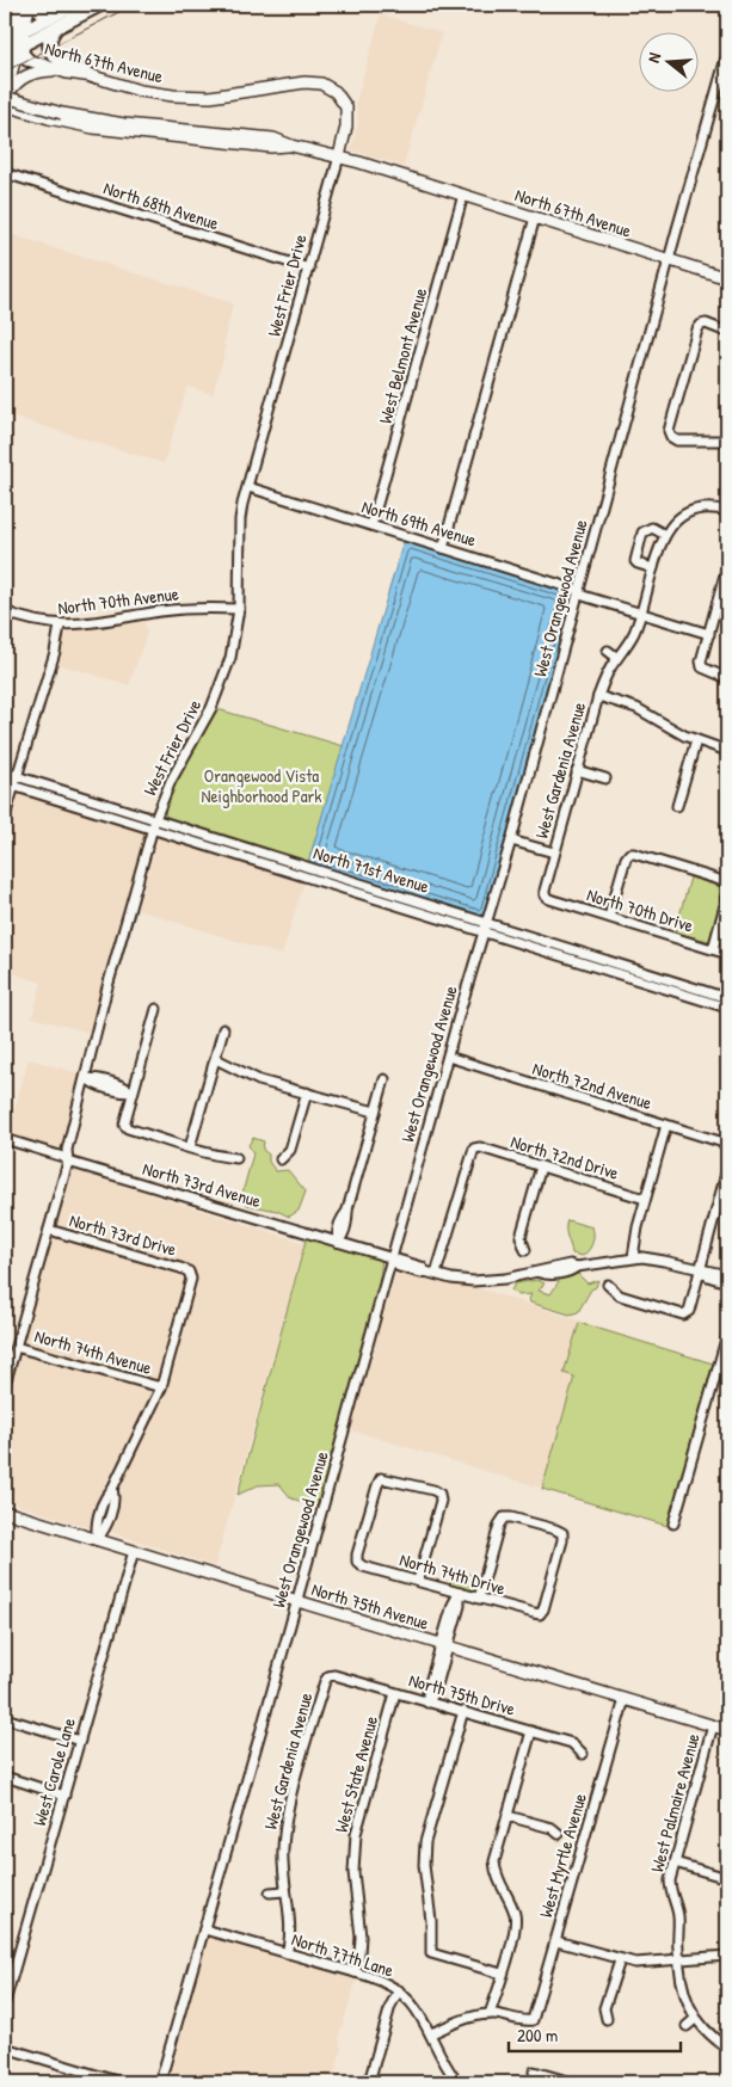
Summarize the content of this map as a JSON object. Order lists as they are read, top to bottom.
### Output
{
  "streets": {
    "main road": ["North 67th Avenue", "North 75th Avenue"],
    "street": [
      "North 68th Avenue",
      "West Frier Drive",
      "West Belmont Avenue",
      "North 69th Avenue",
      "West Orangewood Avenue",
      "North 70th Avenue",
      "West Gardenia Avenue",
      "North 71st Avenue",
      "North 70th Drive",
      "North 72nd Avenue",
      "North 72nd Drive",
      "North 73rd Avenue",
      "North 73rd Drive",
      "North 74th Avenue",
      "North 74th Drive",
      "North 75th Drive",
      "West Carole Lane",
      "West State Avenue",
      "West Palmaire Avenue",
      "West Myrtle Avenue",
      "North 77th Lane"
    ]
  },
  "crossings": [
    ["North 67th Avenue", "West Frier Drive"],
    ["North 67th Avenue", "West Belmont Avenue"],
    ["North 67th Avenue", "West Orangewood Avenue"],
    ["North 68th Avenue", "West Frier Drive"],
    ["West Frier Drive", "North 69th Avenue"],
    ["West Frier Drive", "North 70th Avenue"],
    ["West Frier Drive", "North 71st Avenue"],
    ["West Frier Drive", "North 73rd Avenue"],
    ["West Frier Drive", "North 73rd Drive"],
    ["West Frier Drive", "North 74th Avenue"],
    ["West Belmont Avenue", "North 69th Avenue"],
    ["North 69th Avenue", "West Orangewood Avenue"],
    ["North 69th Avenue", "West Gardenia Avenue"],
    ["West Orangewood Avenue", "North 71st Avenue"],
    ["West Orangewood Avenue", "North 72nd Avenue"],
    ["West Orangewood Avenue", "North 73rd Avenue"],
    ["West Orangewood Avenue", "North 75th Avenue"],
    ["West Orangewood Avenue", "North 77th Lane"],
    ["West Gardenia Avenue", "North 70th Drive"],
    ["West Gardenia Avenue", "North 75th Drive"],
    ["West Gardenia Avenue", "North 77th Lane"],
    ["North 72nd Drive", "North 73rd Avenue"],
    ["North 73rd Drive", "North 74th Avenue"],
    ["North 75th Avenue", "West Carole Lane"],
    ["North 75th Avenue", "West Palmaire Avenue"],
    ["North 75th Avenue", "West Myrtle Avenue"],
    ["North 75th Drive", "West State Avenue"],
    ["West State Avenue", "North 77th Lane"]
  ],
  "parks": ["Orangewood Vista Neighborhood Park"],
  "scale_bar": "200 m",
  "north": "left"
}
